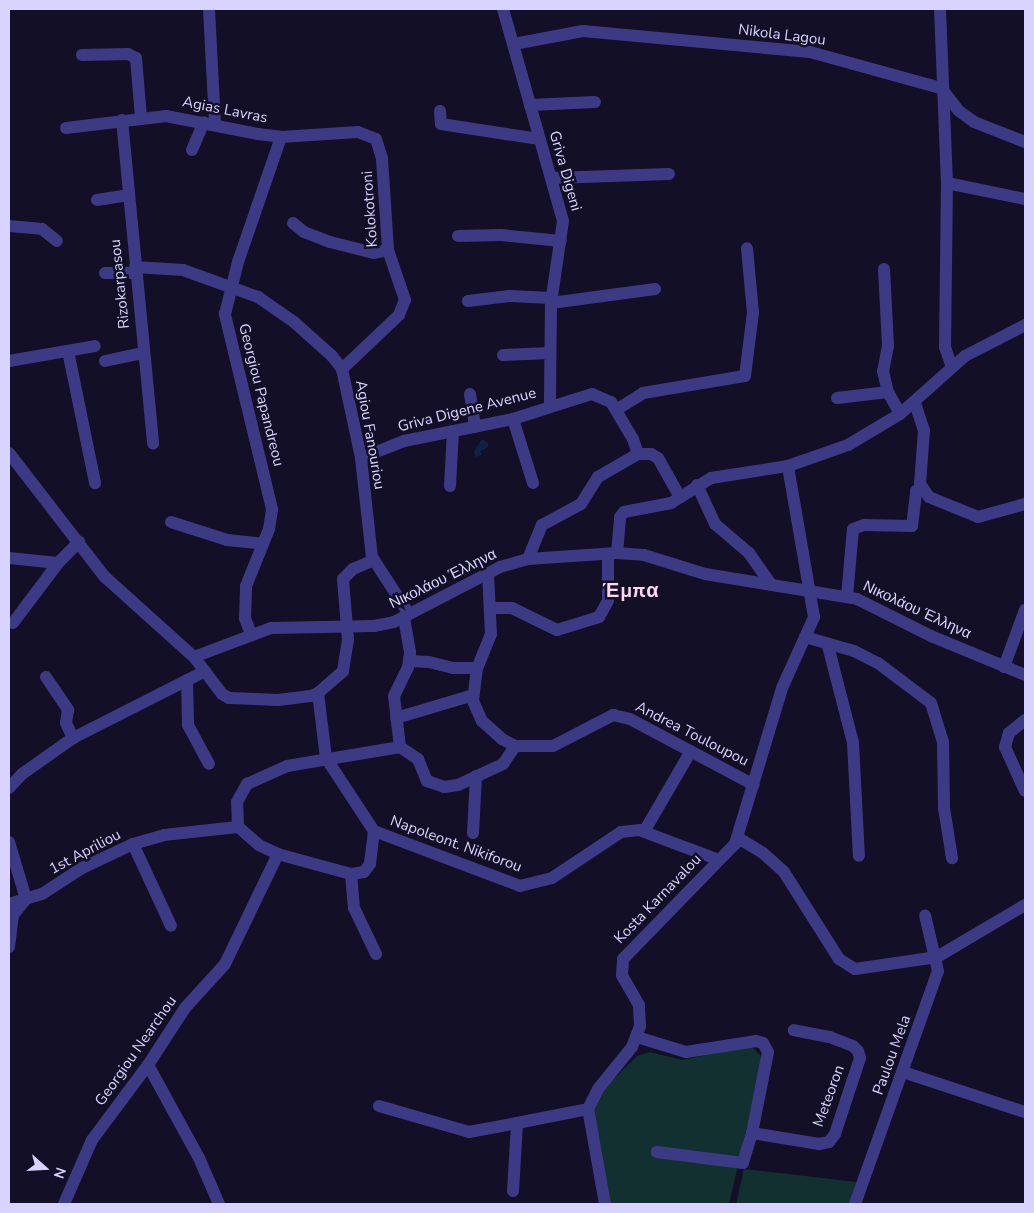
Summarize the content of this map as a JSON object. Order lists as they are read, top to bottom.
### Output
{
  "streets": {
    "street": [
      "Nikola Lagou",
      "Agias Lavras",
      "Griva Digeni",
      "Kolokotroni",
      "Rizokarpasou",
      "Georgiou Papandreou",
      "Griva Digene Avenue",
      "Agiou Fanouriou",
      "Νικολάου Έλληνα",
      "Andrea Touloupou",
      "Napoleont. Nikiforou",
      "1st Apriliou",
      "Kosta Karnavalou",
      "Georgiou Nearchou",
      "Paulou Mela",
      "Meteoron"
    ]
  },
  "crossings": [
    ["Nikola Lagou", "Griva Digeni"],
    ["Agias Lavras", "Kolokotroni"],
    ["Agias Lavras", "Rizokarpasou"],
    ["Agias Lavras", "Georgiou Papandreou"],
    ["Griva Digeni", "Griva Digene Avenue"],
    ["Kolokotroni", "Agiou Fanouriou"],
    ["Rizokarpasou", "Agiou Fanouriou"],
    ["Georgiou Papandreou", "Agiou Fanouriou"],
    ["Georgiou Papandreou", "Νικολάου Έλληνα"],
    ["Griva Digene Avenue", "Agiou Fanouriou"],
    ["Agiou Fanouriou", "Νικολάου Έλληνα"],
    ["Νικολάου Έλληνα", "Kosta Karnavalou"],
    ["Andrea Touloupou", "Kosta Karnavalou"],
    ["Napoleont. Nikiforou", "Kosta Karnavalou"]
  ],
  "districts": ["Έμπα"],
  "north": "right"
}
